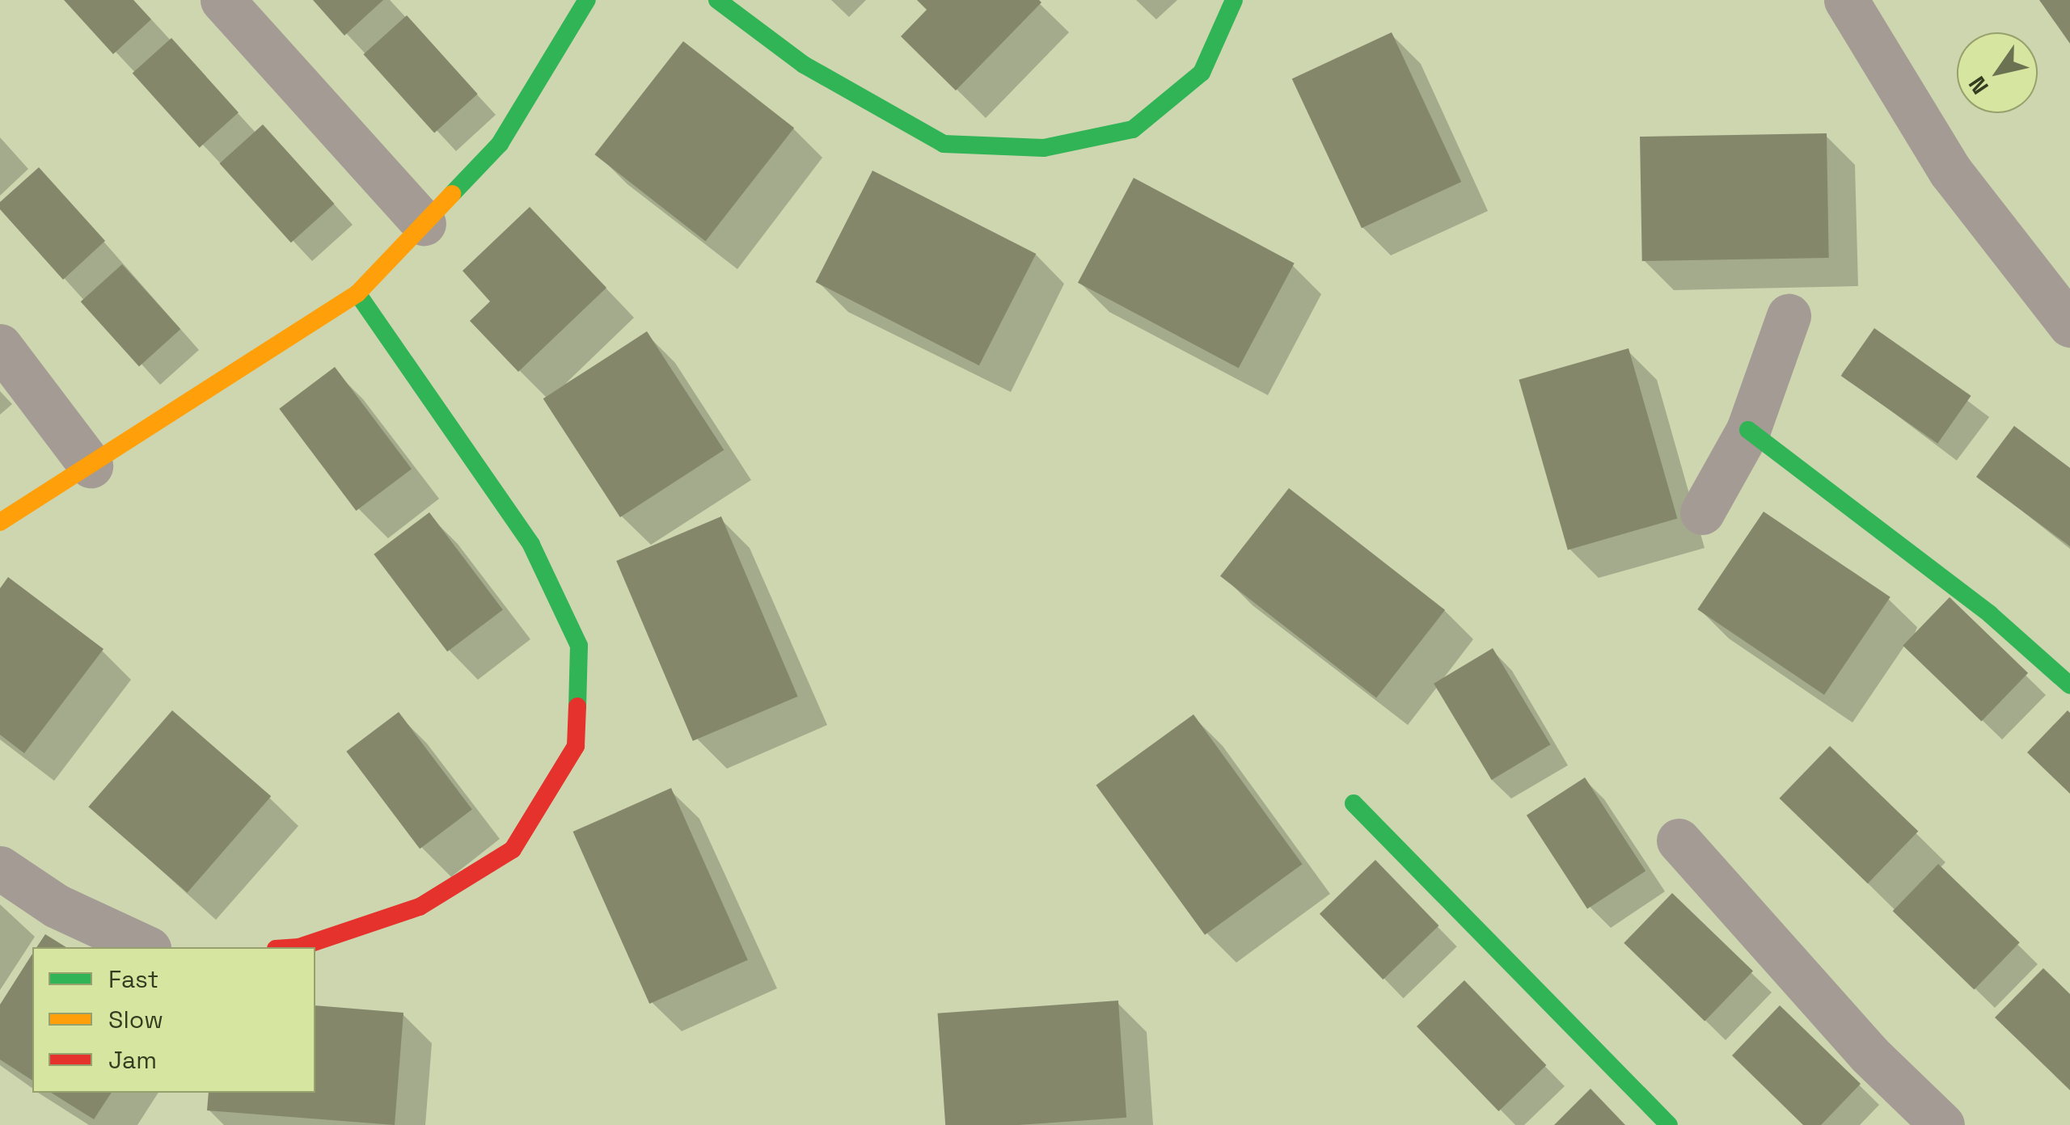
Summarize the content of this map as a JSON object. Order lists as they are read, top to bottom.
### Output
{
  "legend": ["Fast", "Slow", "Jam"],
  "north": "bottom left"
}
